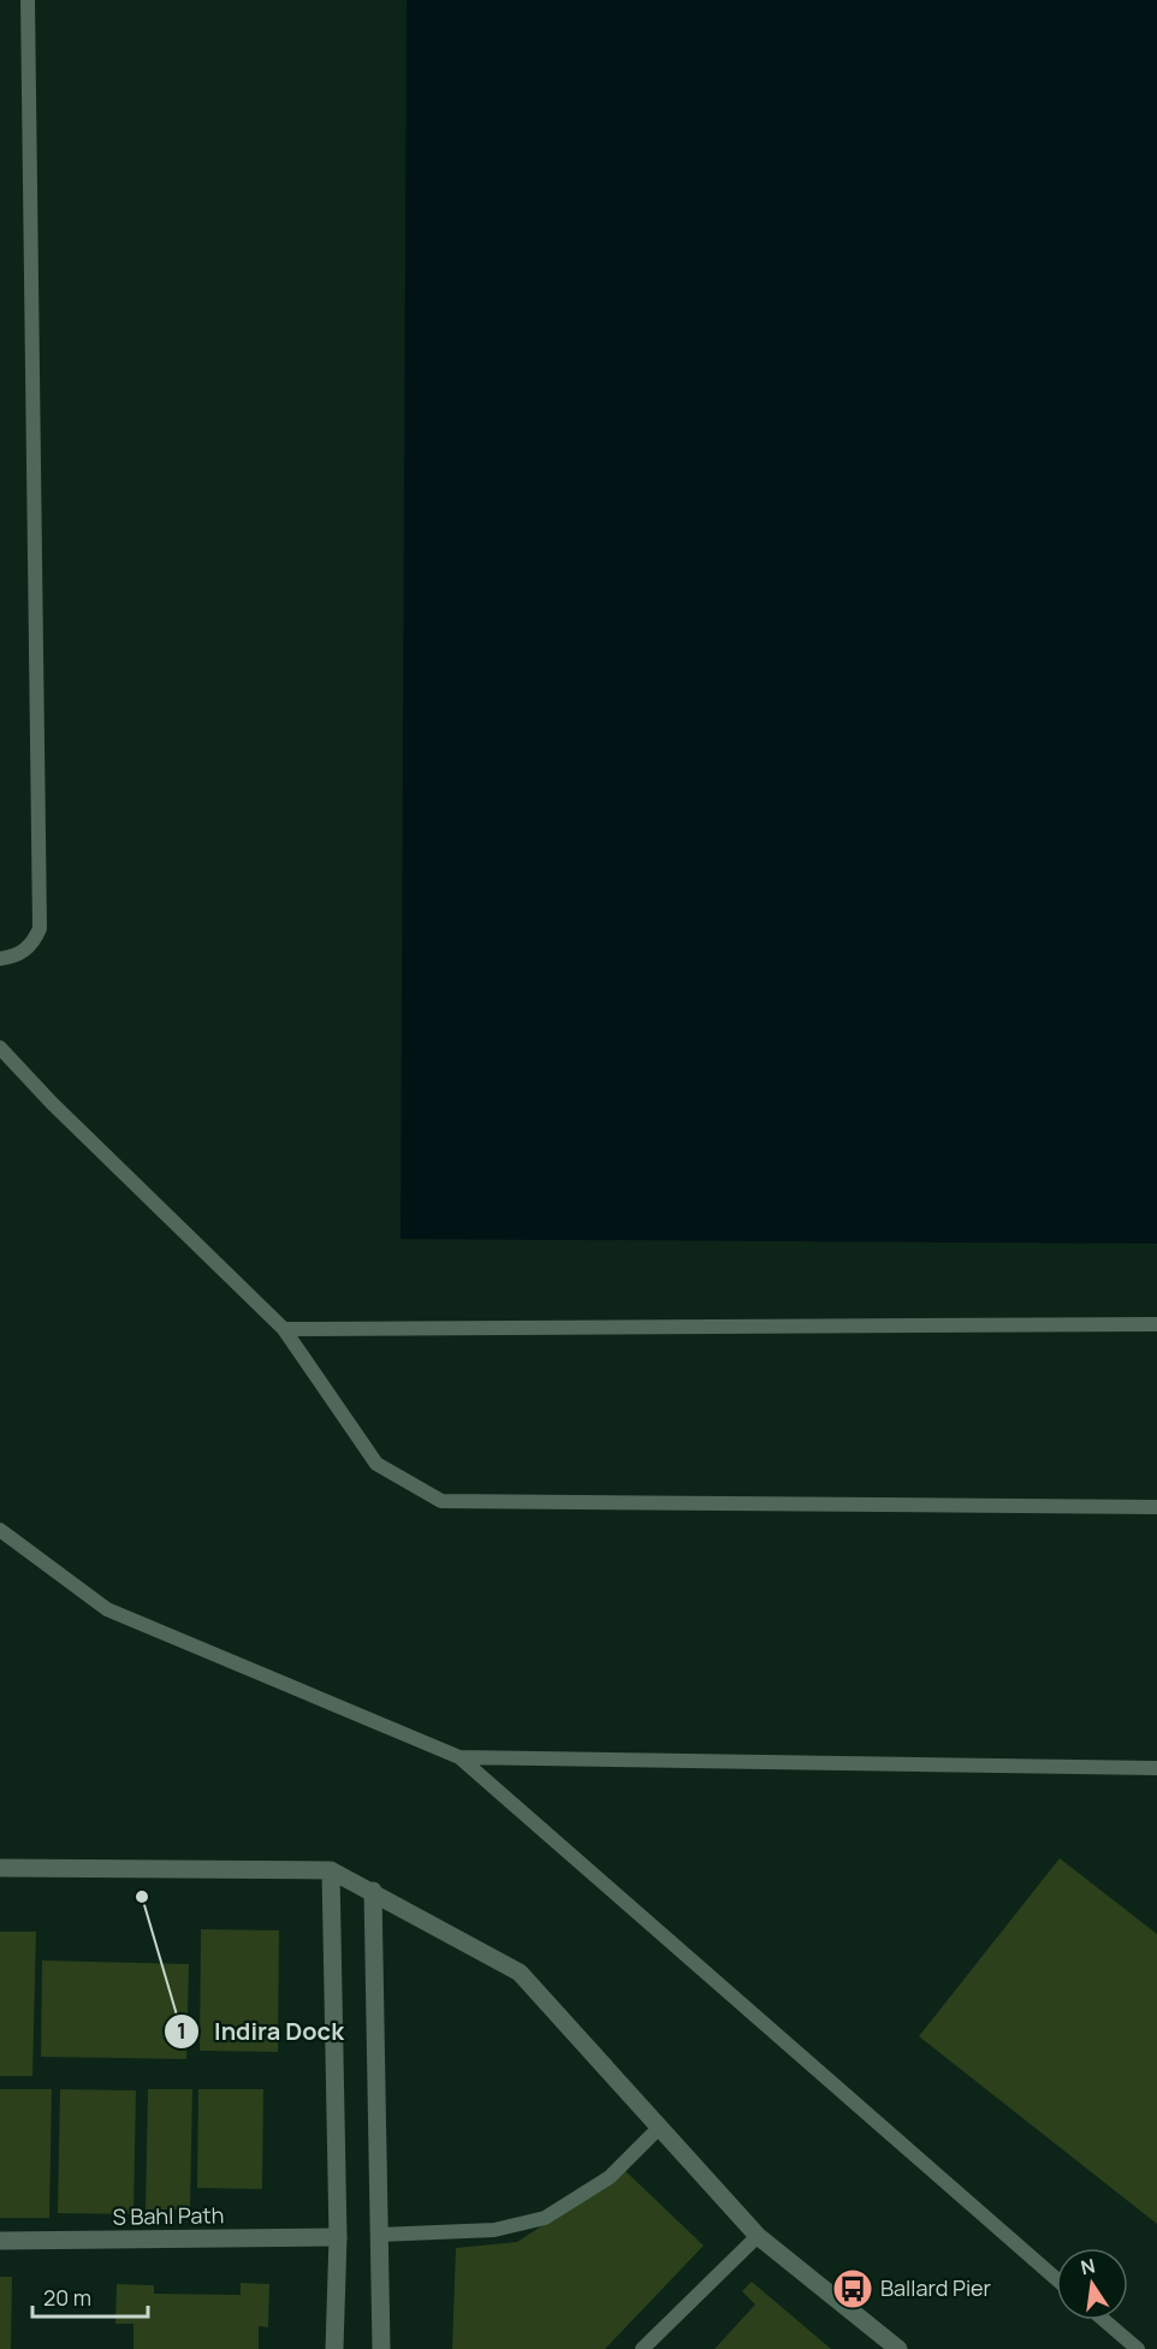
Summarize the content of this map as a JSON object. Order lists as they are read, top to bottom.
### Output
{
  "streets": {
    "street": ["S Bahl Path"]
  },
  "places": {
    "other": ["Indira Dock"],
    "bus stop": ["Ballard Pier"]
  },
  "scale_bar": "20 m",
  "north": "top"
}
